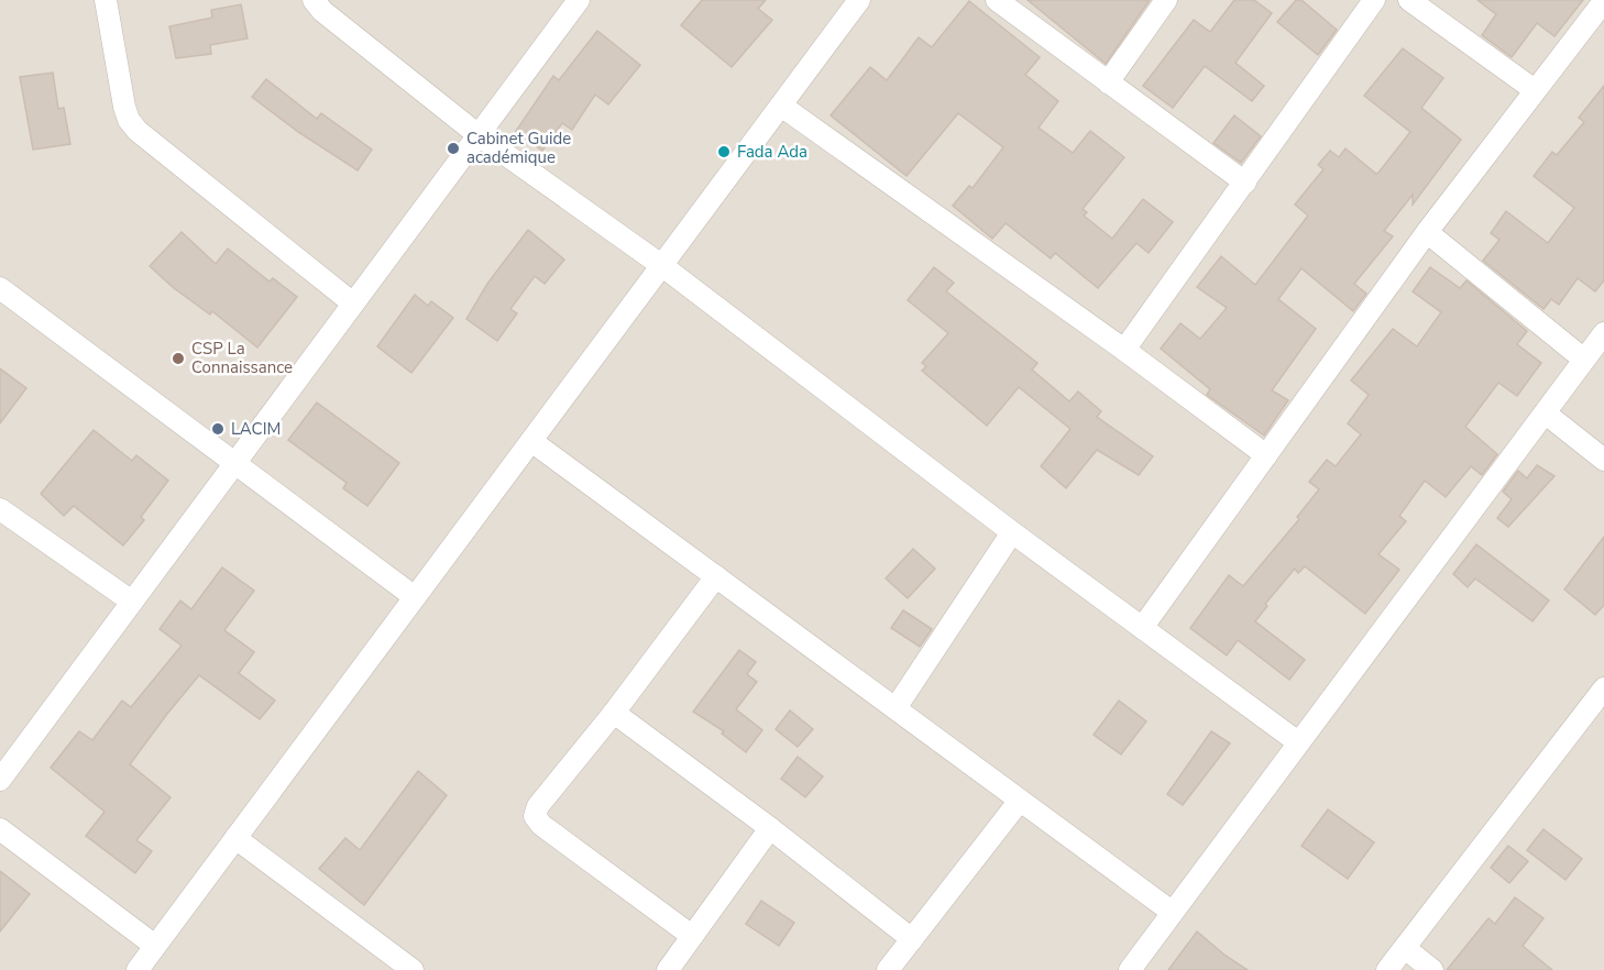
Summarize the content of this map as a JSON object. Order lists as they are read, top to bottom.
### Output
{
  "places": [
    "Cabinet Guide académique",
    "Fada Ada",
    "CSP La Connaissance",
    "LACIM"
  ]
}
